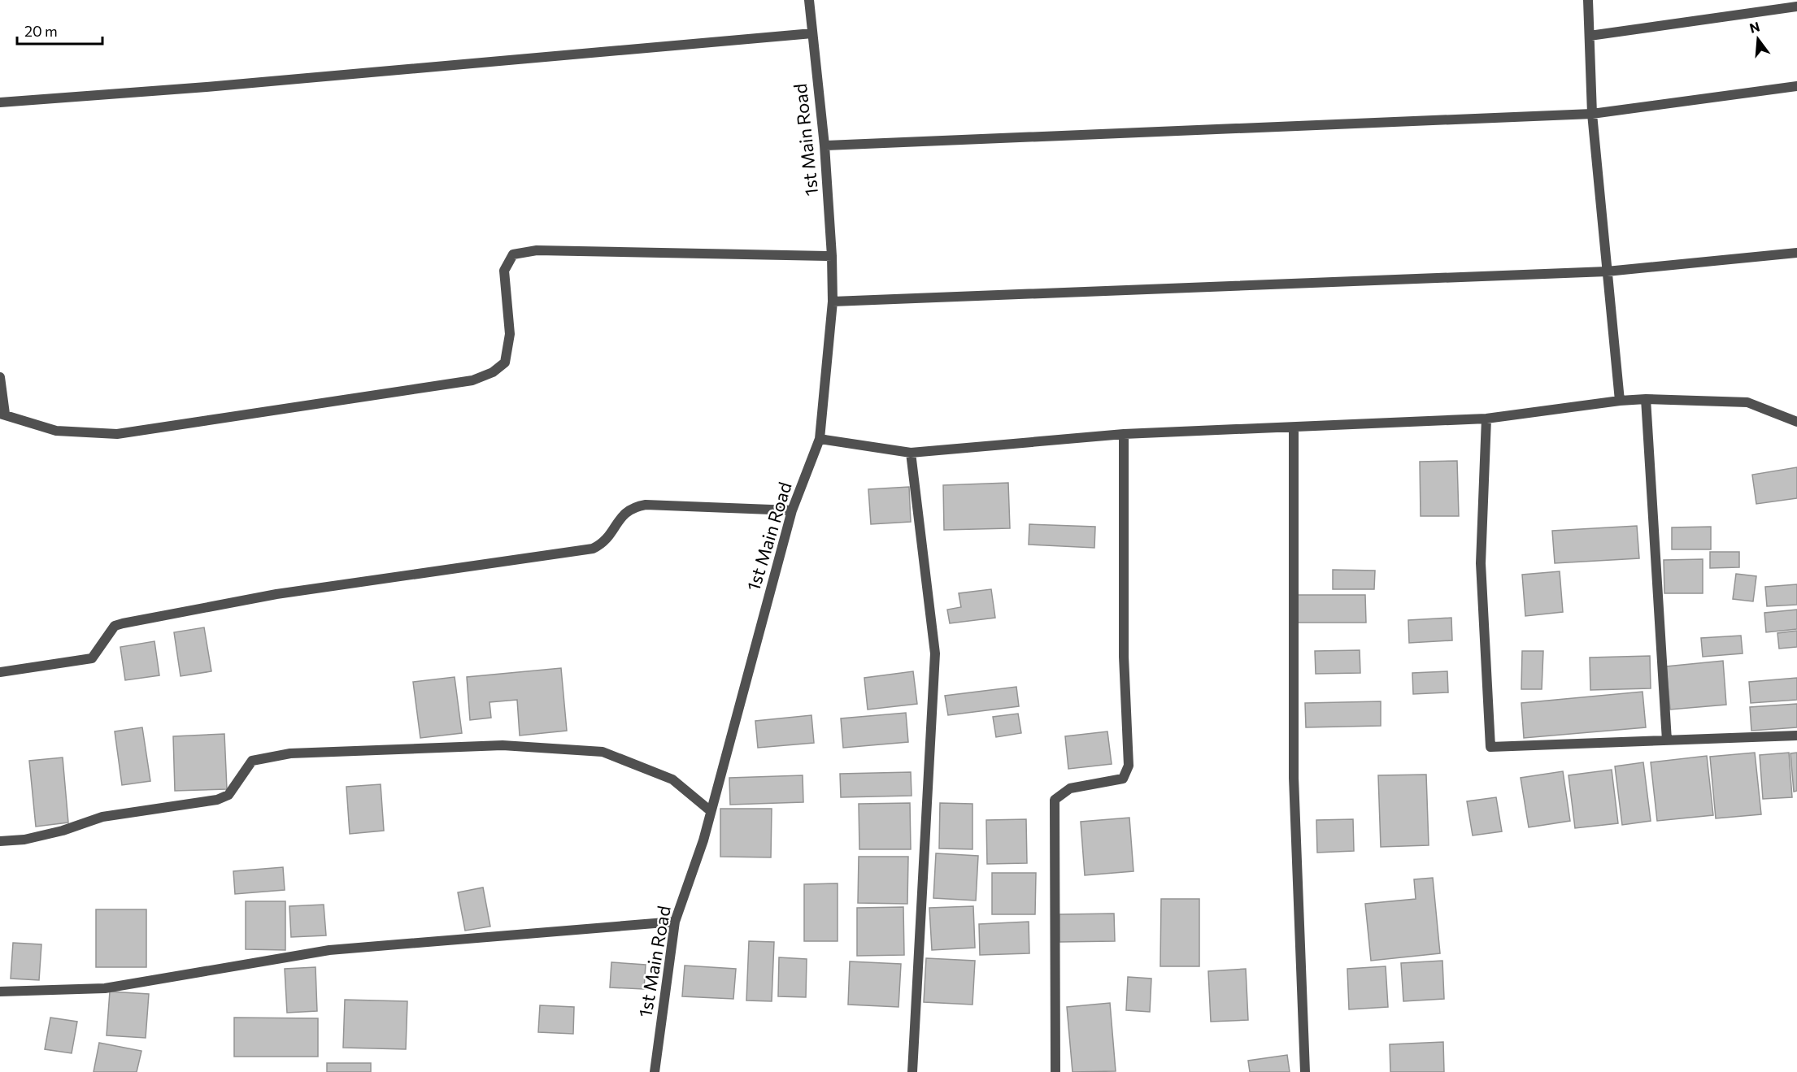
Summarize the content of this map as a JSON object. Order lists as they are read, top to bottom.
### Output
{
  "streets": {
    "street": ["1st Main Road"]
  },
  "scale_bar": "20 m",
  "north": "top"
}
